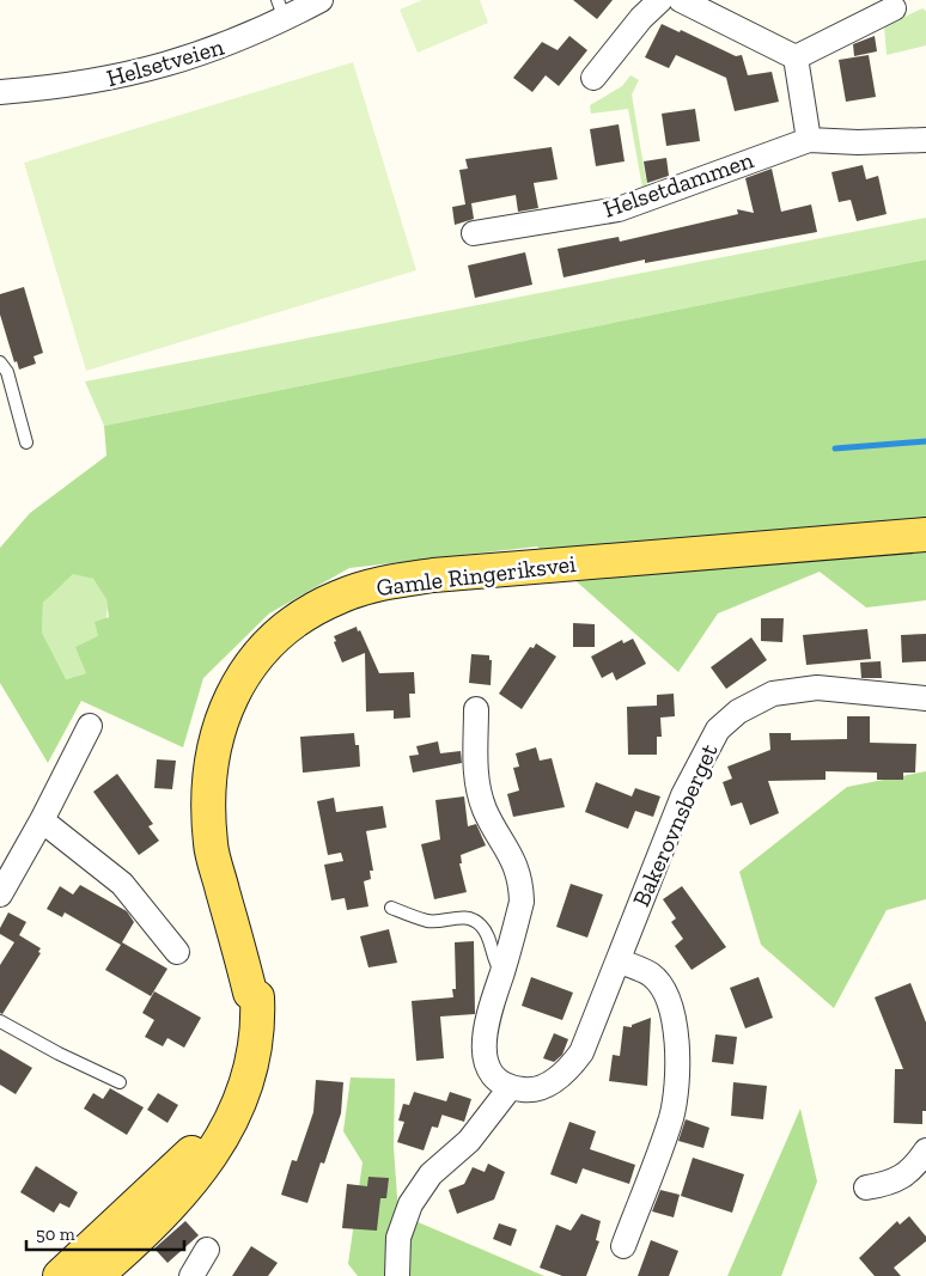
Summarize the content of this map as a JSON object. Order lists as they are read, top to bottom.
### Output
{
  "streets": {
    "main road": ["Gamle Ringeriksvei"],
    "street": ["Helsetveien", "Helsetdammen", "Bakerovnsberget"]
  },
  "scale_bar": "50 m"
}
